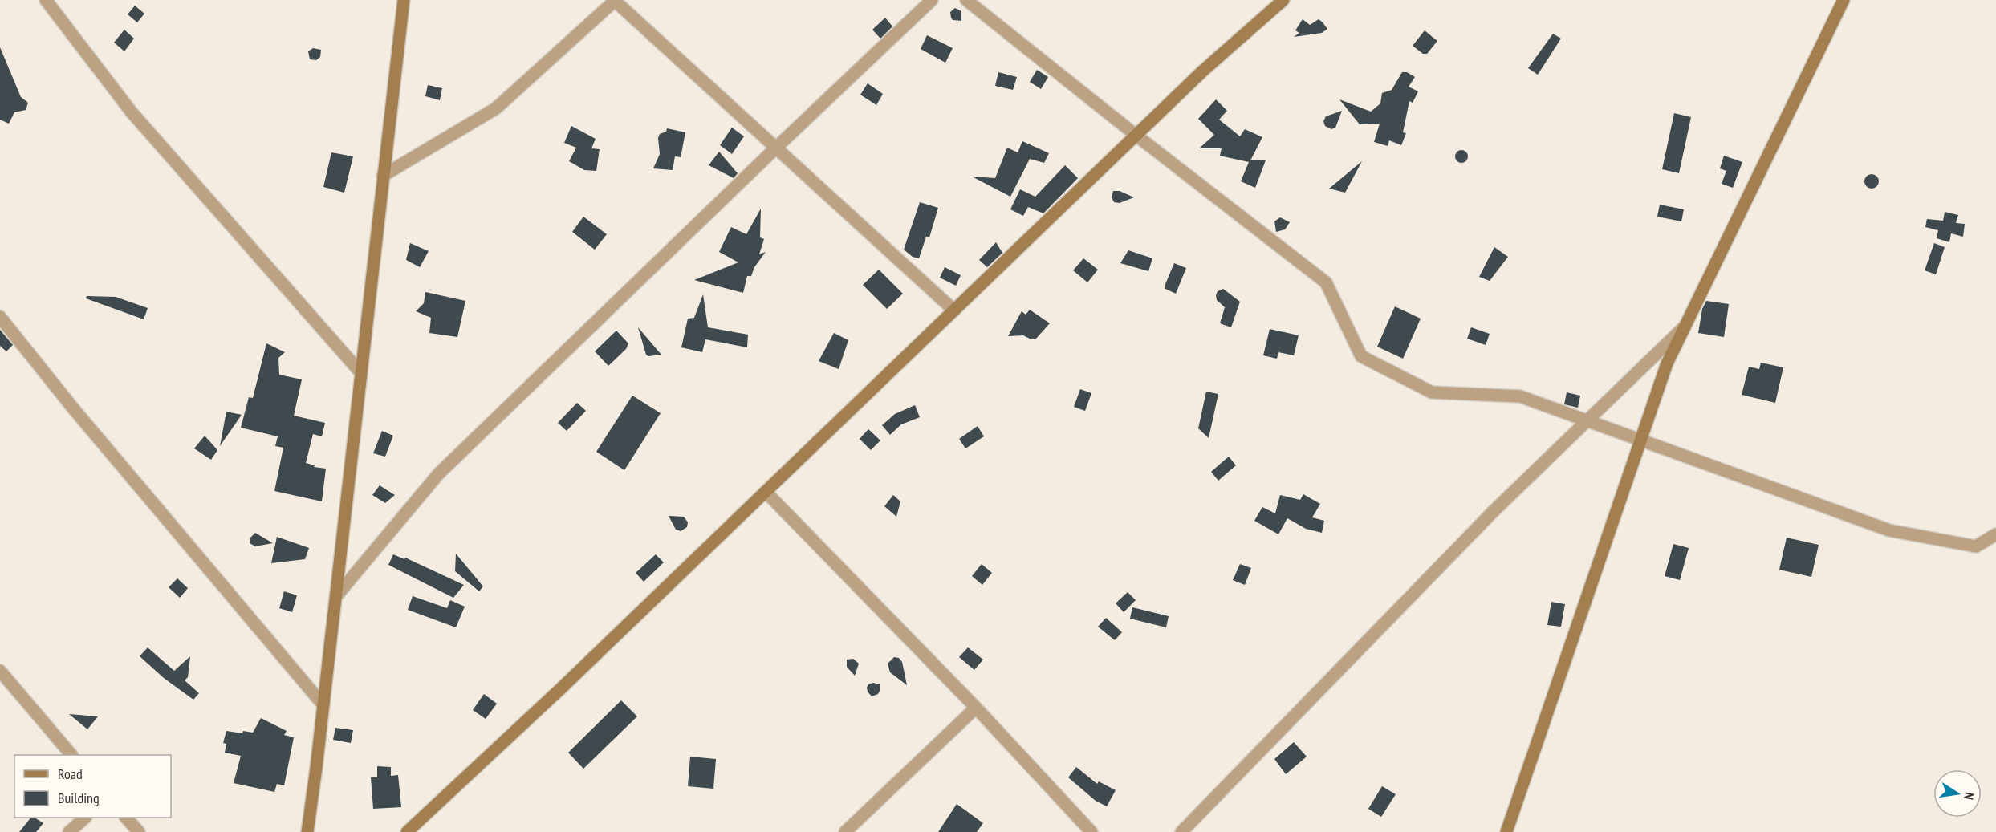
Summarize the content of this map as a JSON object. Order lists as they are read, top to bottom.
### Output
{
  "legend": ["Road", "Building"],
  "north": "right"
}
